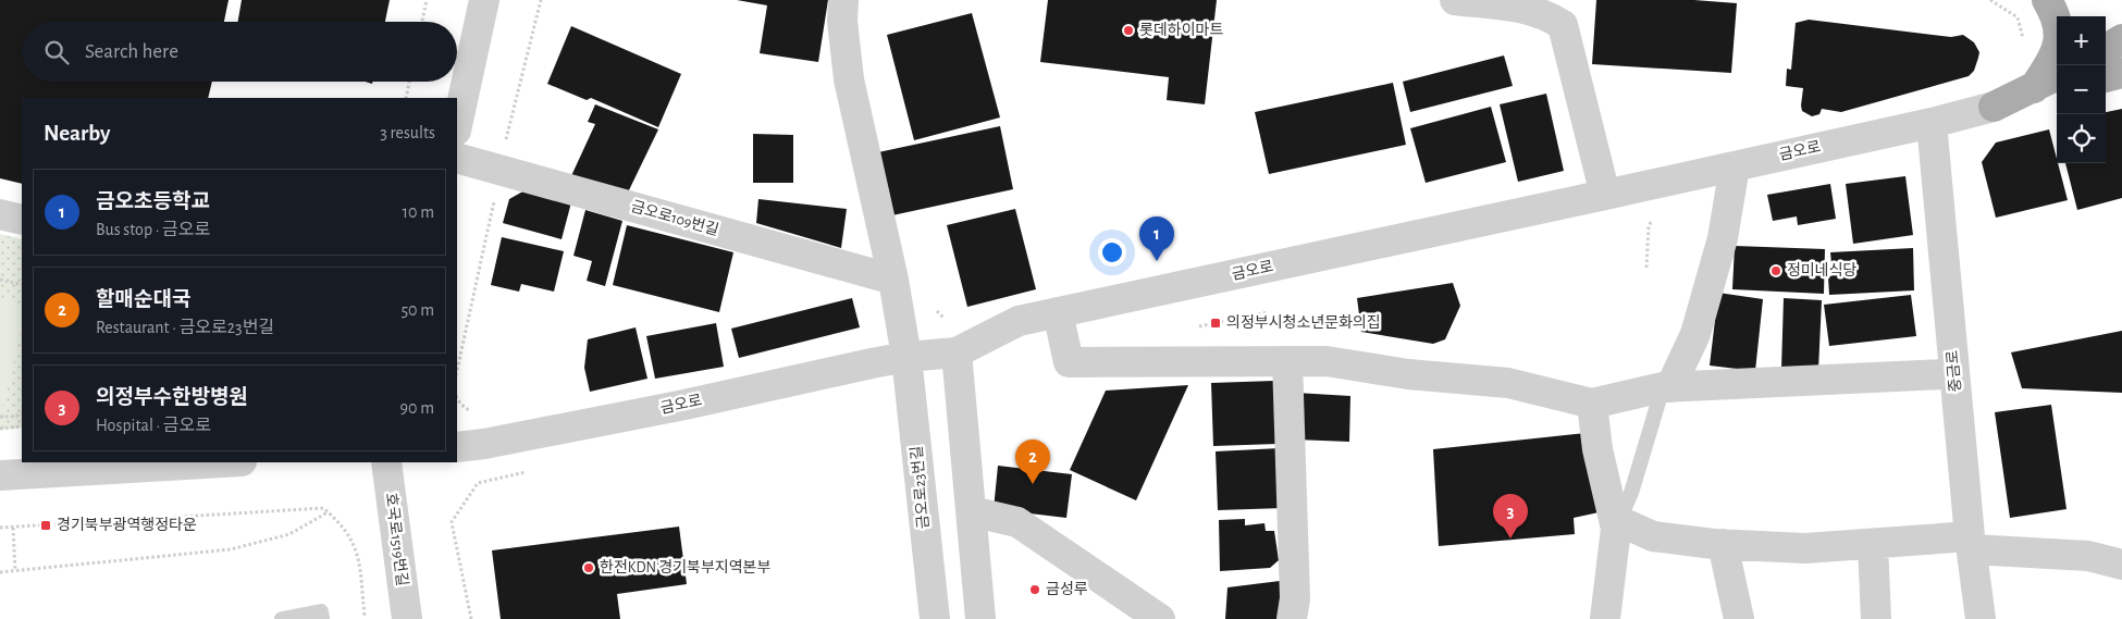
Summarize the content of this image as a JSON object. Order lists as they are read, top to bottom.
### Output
{
  "streets": {
    "street": [
      "금오로",
      "금오로109번길",
      "중금로",
      "금오로23번길",
      "호국로1519번길"
    ]
  },
  "crossings": [
    ["금오로", "중금로"],
    ["금오로", "금오로23번길"]
  ],
  "places": {
    "other": [
      "롯데하이마트",
      "정미네식당",
      "한전KDN 경기북부지역본부",
      "금성루"
    ],
    "transit": ["의정부시청소년문화의집", "경기북부광역행정타운"]
  },
  "page": {
    "map_buttons": ["+", "−"],
    "search": "Search here",
    "heading": ["Nearby", "3 results"],
    "list": [
      {
        "mark": "1",
        "name": "금오초등학교",
        "note": "Bus stop · 금오로",
        "value": "10 m"
      },
      {
        "mark": "2",
        "name": "할매순대국",
        "note": "Restaurant · 금오로23번길",
        "value": "50 m"
      },
      {
        "mark": "3",
        "name": "의정부수한방병원",
        "note": "Hospital · 금오로",
        "value": "90 m"
      }
    ],
    "pins": ["1", "2", "3"]
  }
}
